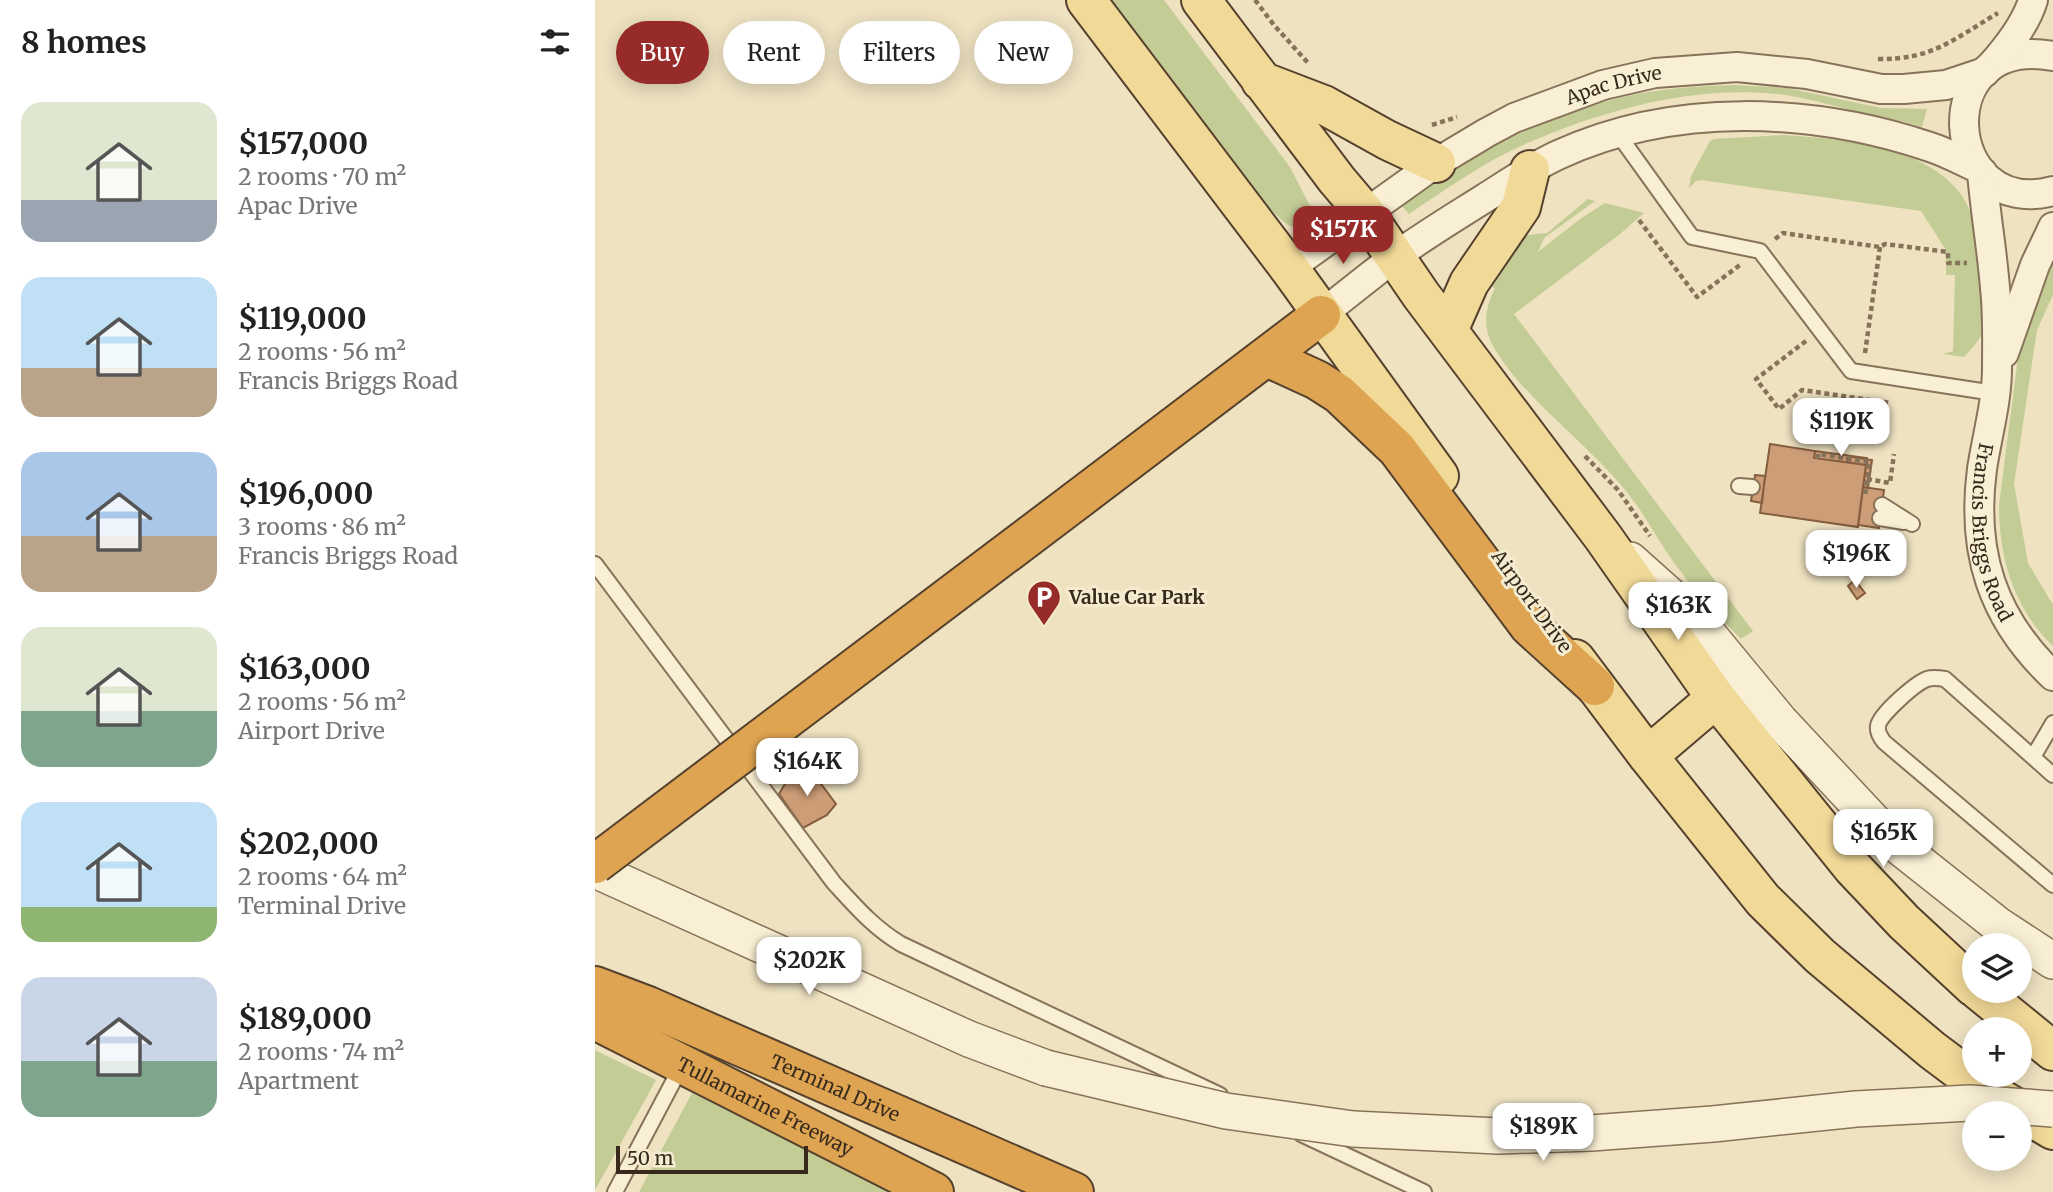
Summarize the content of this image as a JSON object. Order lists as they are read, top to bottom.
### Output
{
  "streets": {
    "highway": ["Terminal Drive", "Tullamarine Freeway"],
    "main road": ["Airport Drive"],
    "street": ["Apac Drive", "Francis Briggs Road"]
  },
  "crossings": [
    ["Apac Drive", "Francis Briggs Road"],
    ["Apac Drive", "Airport Drive"]
  ],
  "places": {
    "parking": ["Value Car Park"]
  },
  "scale_bar": "50 m",
  "page": {
    "heading": "8 homes",
    "chip": [
      "Buy",
      "Rent",
      "Filters",
      "New"
    ],
    "list": [
      {
        "name": "$157,000",
        "note": "2 rooms · 70 m² · Apac Drive"
      },
      {
        "name": "$119,000",
        "note": "2 rooms · 56 m² · Francis Briggs Road"
      },
      {
        "name": "$196,000",
        "note": "3 rooms · 86 m² · Francis Briggs Road"
      },
      {
        "name": "$163,000",
        "note": "2 rooms · 56 m² · Airport Drive"
      },
      {
        "name": "$202,000",
        "note": "2 rooms · 64 m² · Terminal Drive"
      },
      {
        "name": "$189,000",
        "note": "2 rooms · 74 m² · Apartment"
      }
    ],
    "price": [
      "$157K",
      "$119K",
      "$196K",
      "$163K",
      "$164K",
      "$165K",
      "$202K",
      "$189K"
    ],
    "map_buttons": ["+", "−"],
    "scale": "50 m"
  }
}
